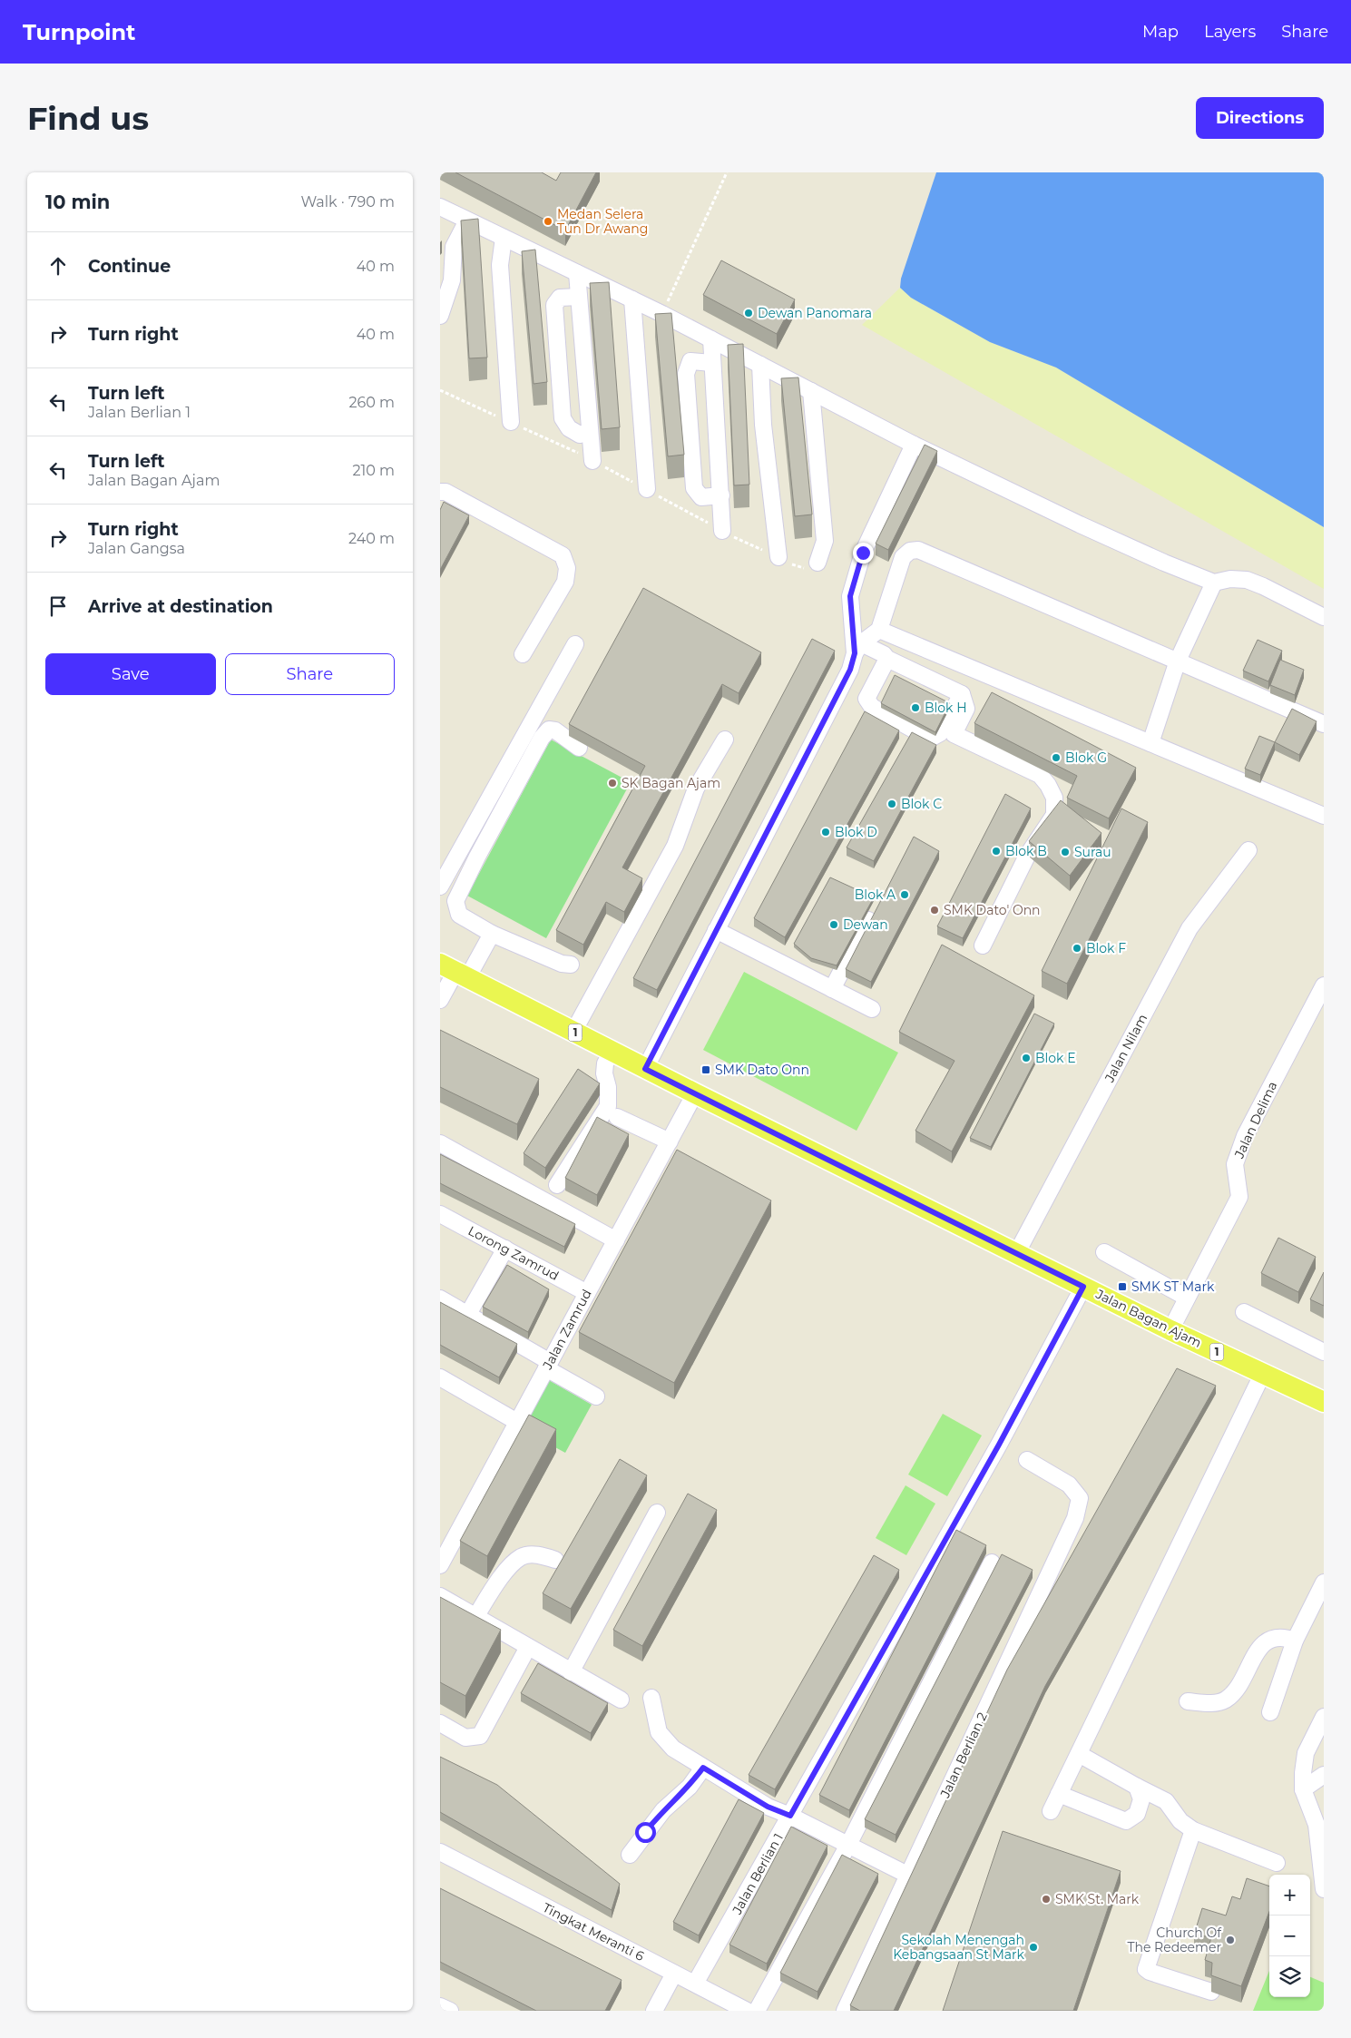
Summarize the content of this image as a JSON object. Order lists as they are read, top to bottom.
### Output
{
  "streets": {
    "main road": ["1", "Jalan Bagan Ajam"],
    "street": [
      "Jalan Nilam",
      "Jalan Delima",
      "Lorong Zamrud",
      "Jalan Zamrud",
      "Jalan Berlian 2",
      "Jalan Berlian 1",
      "Tingkat Meranti 6"
    ]
  },
  "crossings": [
    ["Jalan Nilam", "Jalan Bagan Ajam"],
    ["Jalan Delima", "Jalan Bagan Ajam"],
    ["Lorong Zamrud", "Jalan Zamrud"],
    ["Jalan Bagan Ajam", "Jalan Zamrud"],
    ["Jalan Bagan Ajam", "Jalan Berlian 1"],
    ["Jalan Berlian 1", "Tingkat Meranti 6"]
  ],
  "places": {
    "other": [
      "Medan Selera Tun Dr Awang",
      "Dewan Panomara",
      "Blok H",
      "Blok G",
      "SK Bagan Ajam",
      "Blok C",
      "Blok D",
      "Blok B",
      "Surau",
      "Blok A",
      "SMK Dato' Onn",
      "Dewan",
      "Blok F",
      "Blok E",
      "SMK St. Mark",
      "Church Of The Redeemer",
      "Sekolah Menengah Kebangsaan St Mark"
    ],
    "transit": ["SMK Dato Onn", "SMK ST Mark"]
  },
  "page": {
    "header": "Turnpoint",
    "nav": ["Map", "Layers", "Share"],
    "buttons": [
      "Directions",
      ["Save", "Share"]
    ],
    "title": "Find us",
    "heading": ["10 min", "Walk · 790 m"],
    "list": [
      ["Continue", "40 m"],
      ["Turn right", "40 m"],
      ["Turn left", "Jalan Berlian 1", "260 m"],
      ["Turn left", "Jalan Bagan Ajam", "210 m"],
      ["Turn right", "Jalan Gangsa", "240 m"],
      "Arrive at destination"
    ],
    "map_buttons": ["+", "−"]
  }
}
